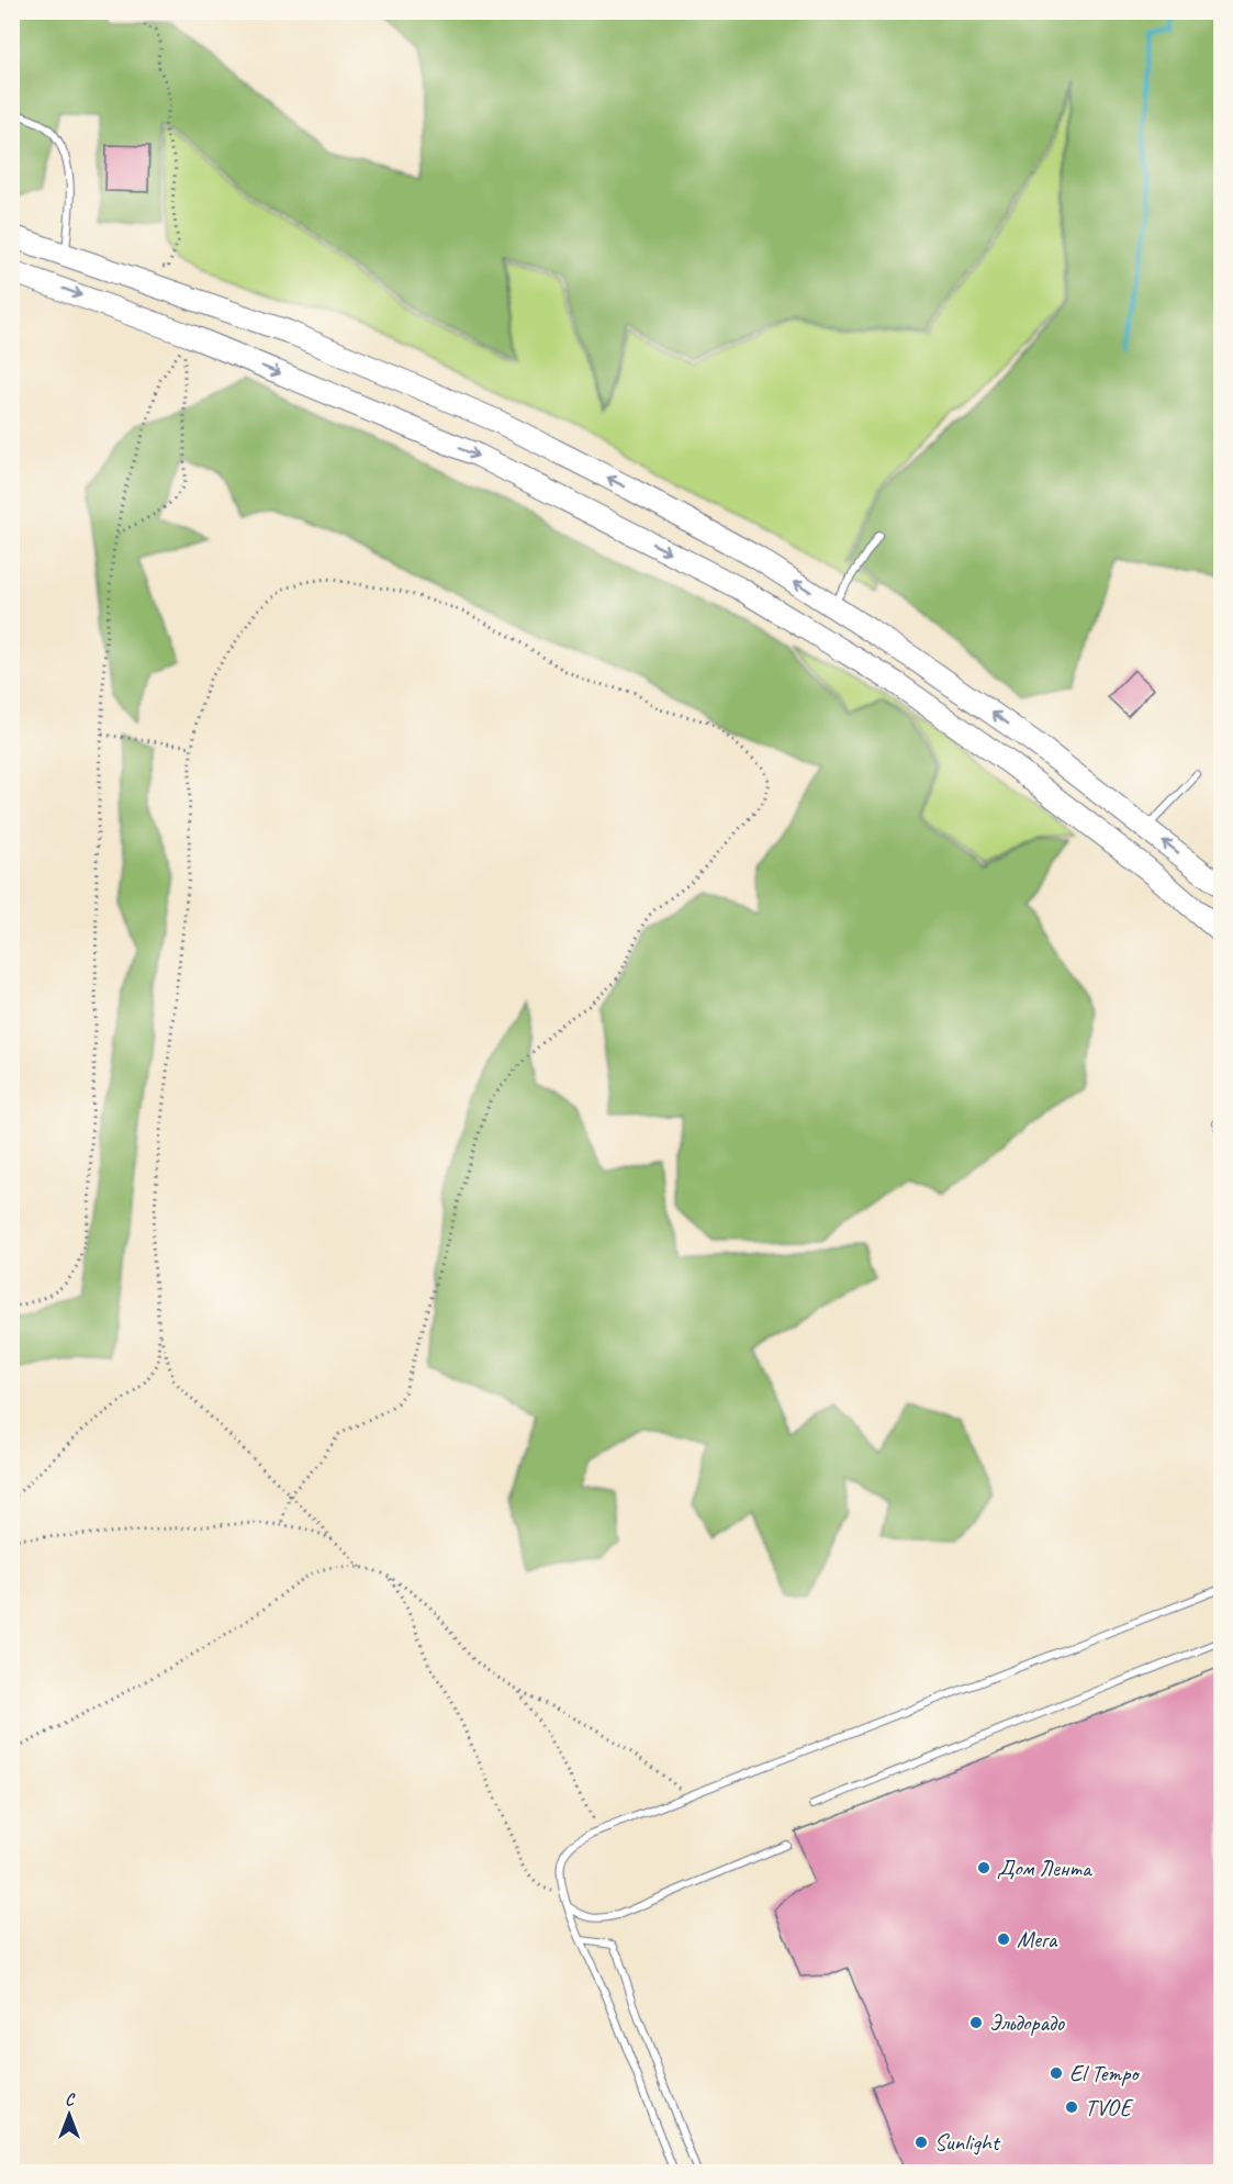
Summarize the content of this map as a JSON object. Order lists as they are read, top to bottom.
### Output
{
  "places": [
    "Дом Лента",
    "Мега",
    "Эльдорадо",
    "El Tempo",
    "TVOE",
    "Sunlight"
  ],
  "north": "top"
}
